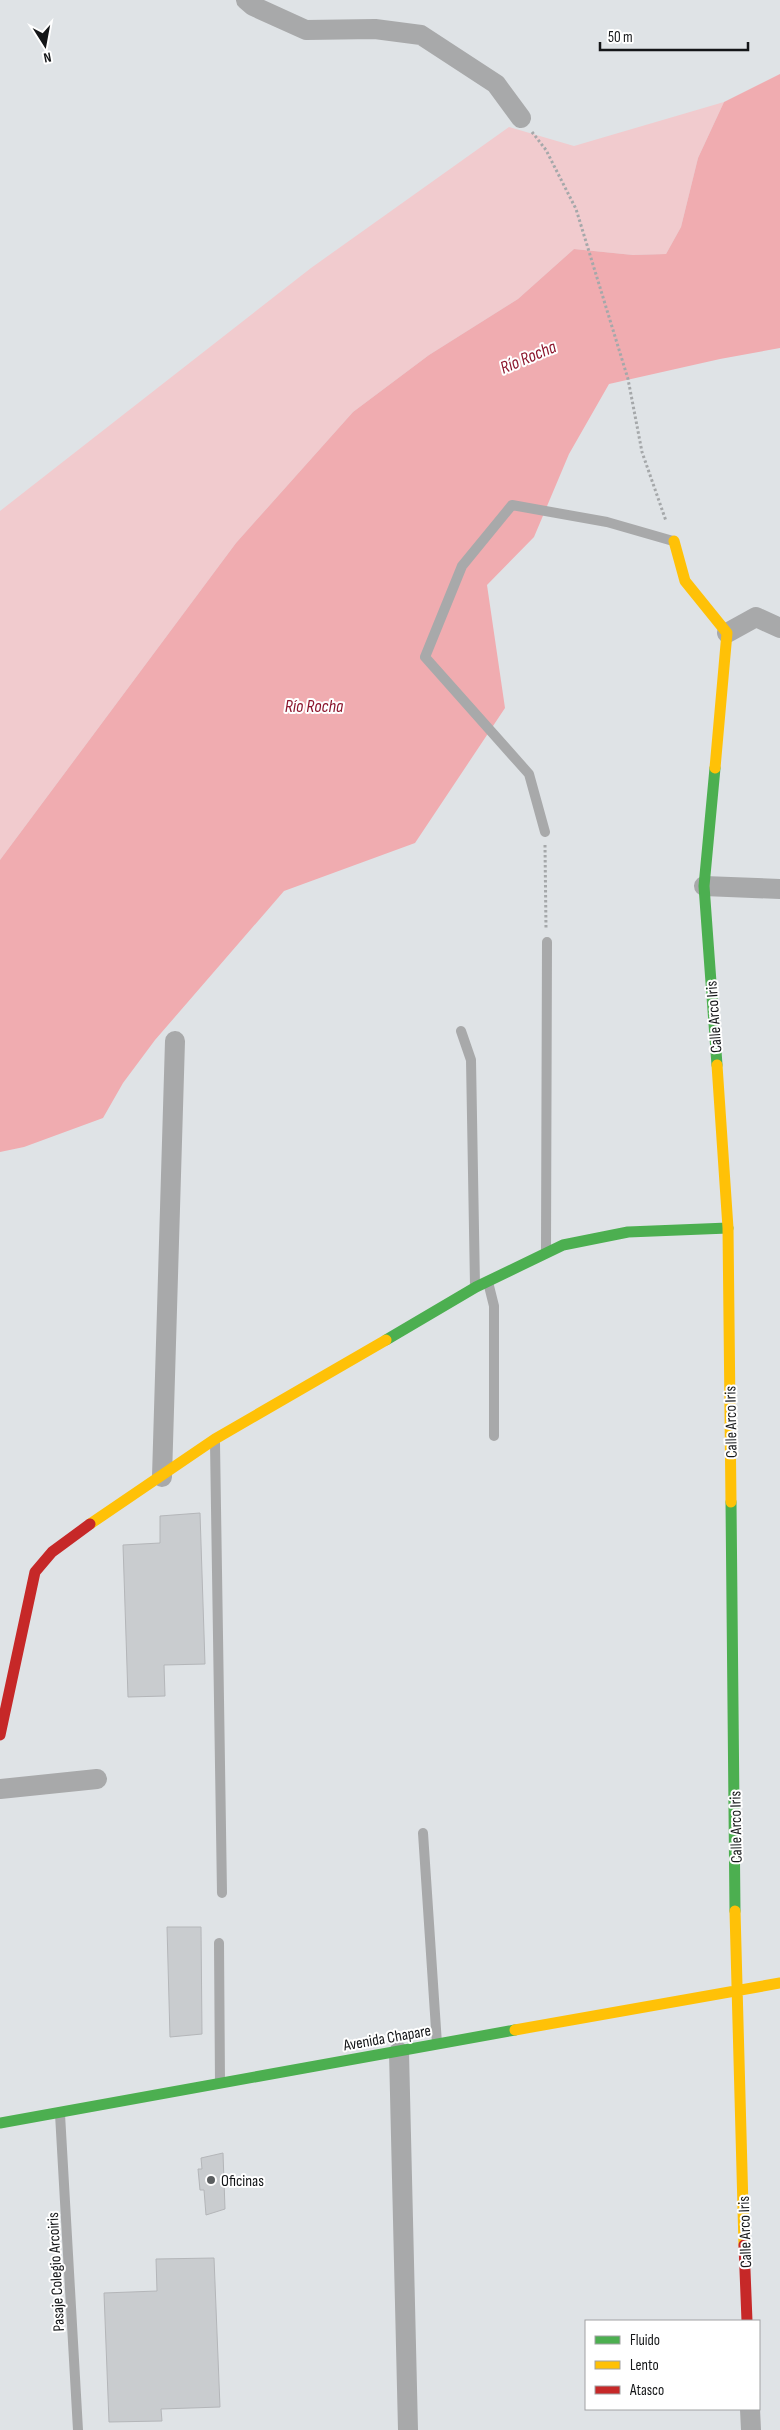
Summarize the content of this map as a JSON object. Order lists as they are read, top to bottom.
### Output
{
  "streets": {
    "street": ["Calle Arco Iris", "Avenida Chapare"],
    "lane": ["Pasaje Colegio Arcoiris"]
  },
  "crossings": [
    ["Calle Arco Iris", "Avenida Chapare"],
    ["Avenida Chapare", "Pasaje Colegio Arcoiris"]
  ],
  "water": ["Río Rocha"],
  "places": ["Oficinas"],
  "legend": ["Fluido", "Lento", "Atasco"],
  "scale_bar": "50 m",
  "north": "bottom"
}
